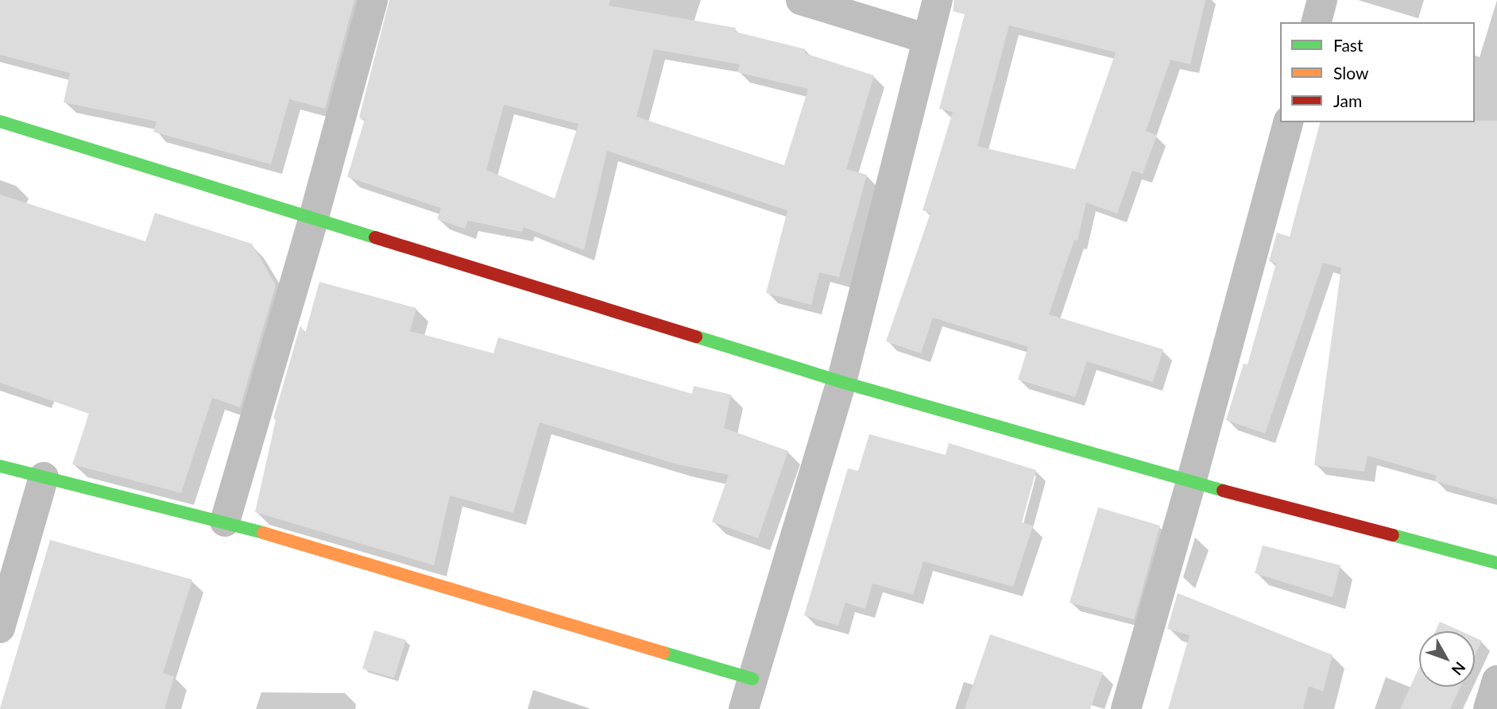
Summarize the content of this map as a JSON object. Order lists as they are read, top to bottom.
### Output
{
  "legend": ["Fast", "Slow", "Jam"],
  "north": "bottom right"
}
